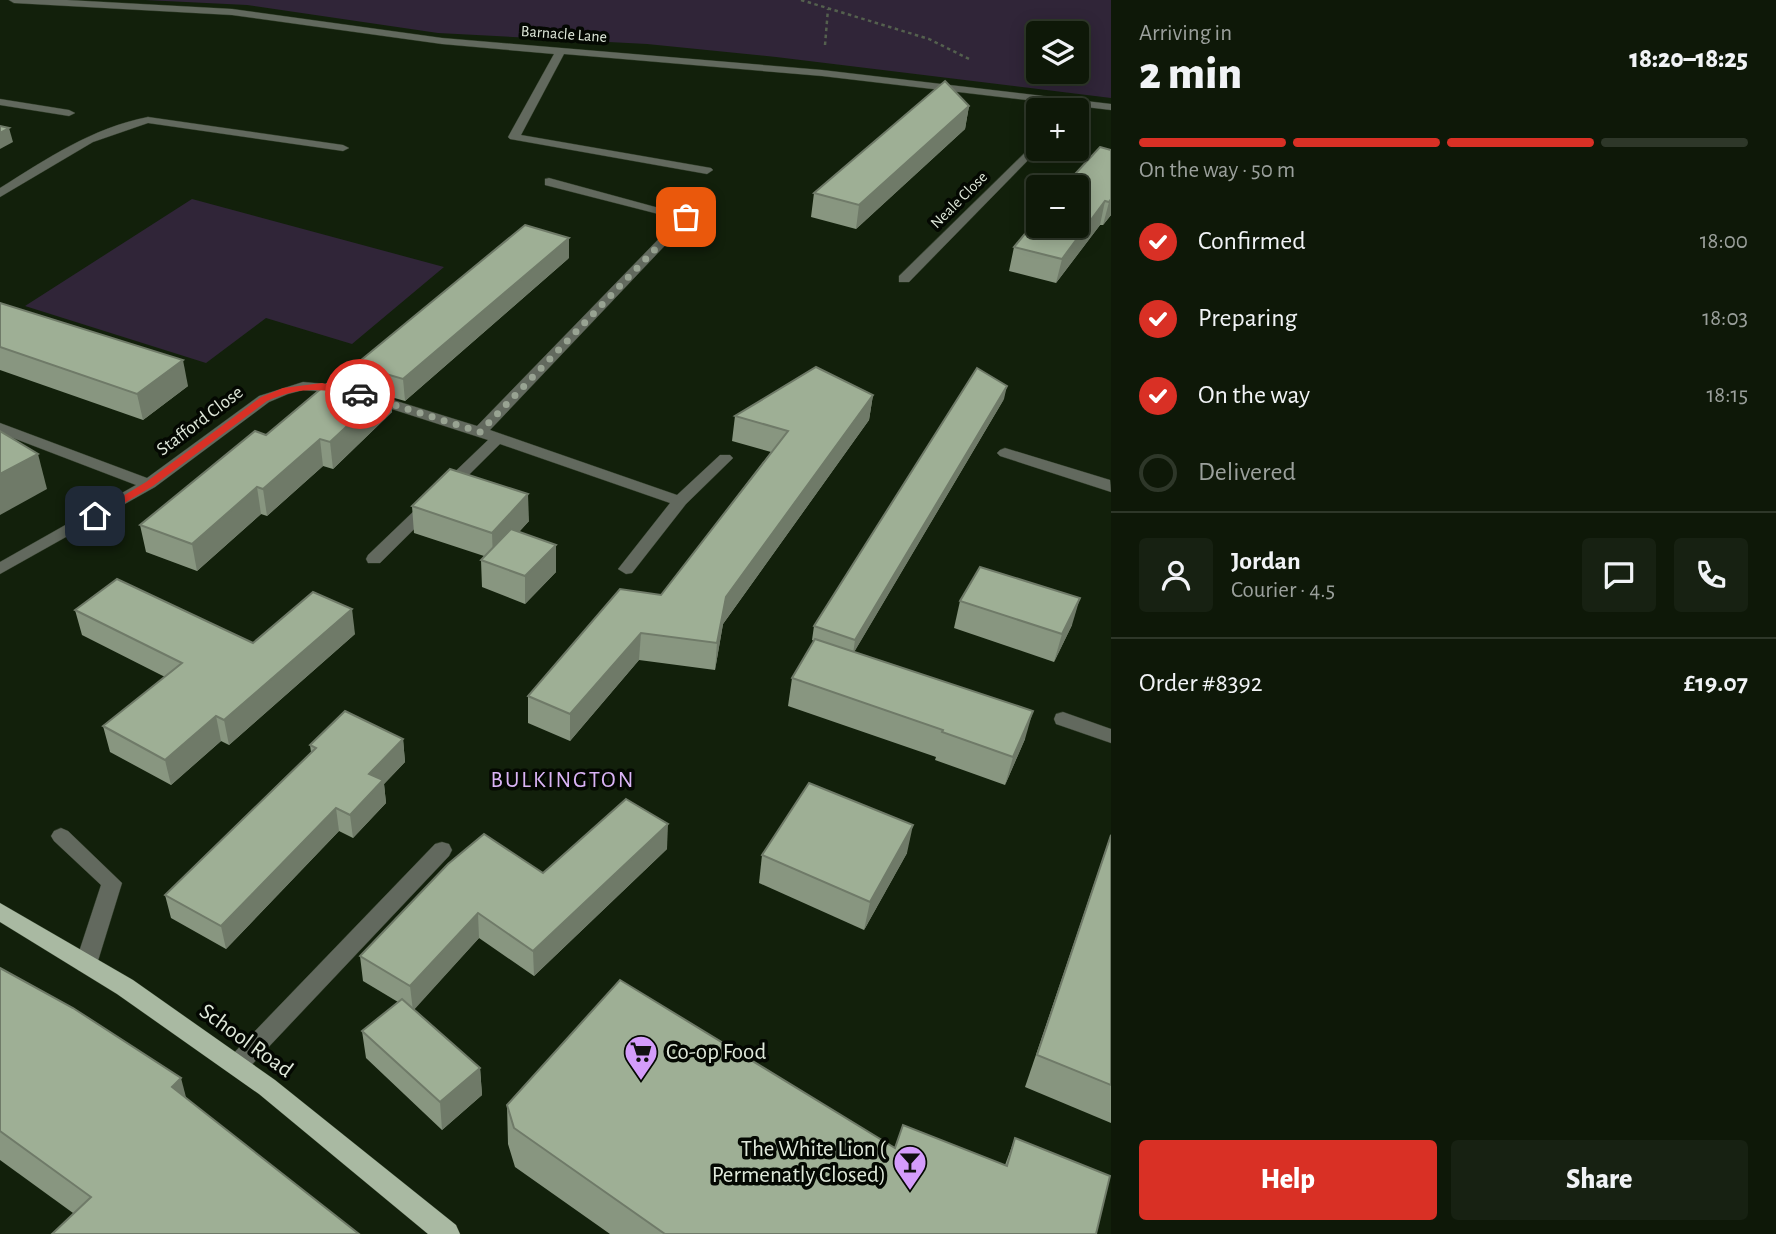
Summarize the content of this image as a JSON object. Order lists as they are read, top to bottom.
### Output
{
  "streets": {
    "main road": ["School Road"],
    "street": ["Barnacle Lane", "Neale Close", "Stafford Close"]
  },
  "districts": ["BULKINGTON"],
  "places": {
    "supermarket": ["Co-op Food"],
    "bar": ["The White Lion ( Permenatly Closed)"]
  },
  "page": {
    "heading": ["2 min", "Arriving in", "18:20–18:25"],
    "panel": [
      "Jordan",
      "Courier · 4.5",
      "Order #8392",
      "£19.07"
    ],
    "map_buttons": ["+", "−"],
    "bar": "On the way · 50 m",
    "list": [
      ["Confirmed", "18:00"],
      ["Preparing", "18:03"],
      ["On the way", "18:15"],
      "Delivered"
    ],
    "buttons": ["Help", "Share"]
  }
}
